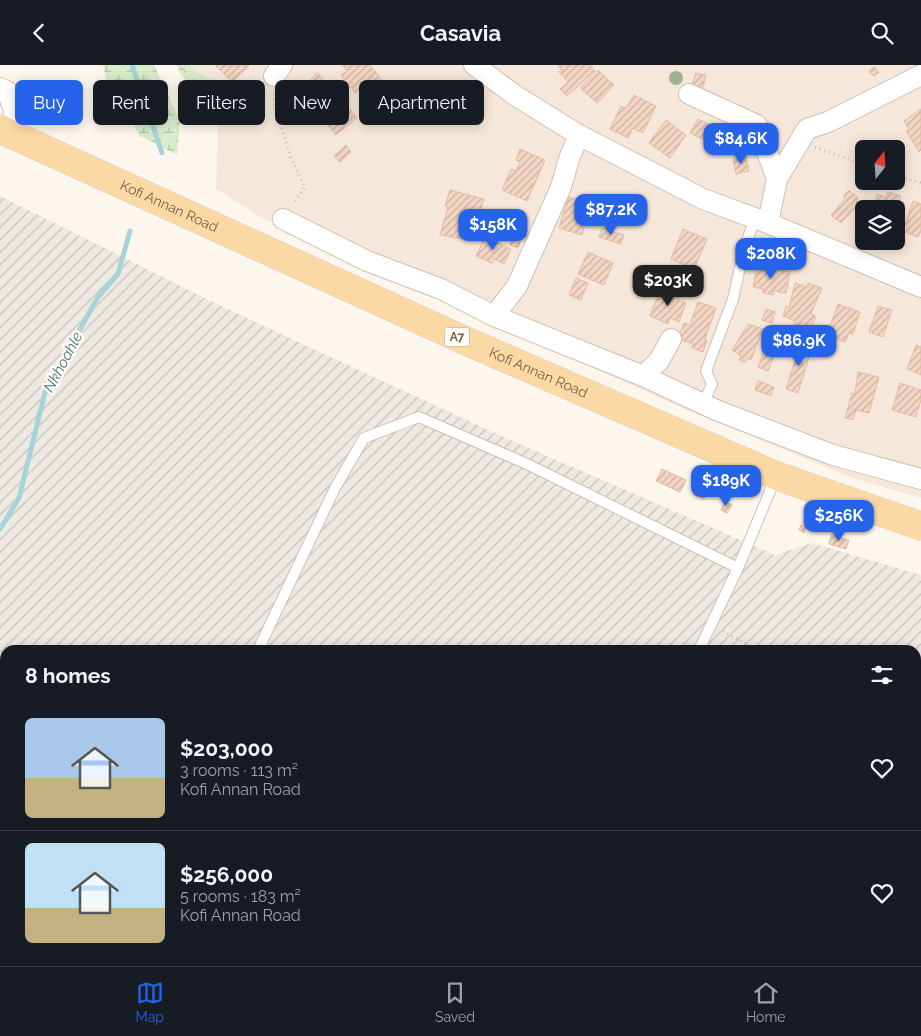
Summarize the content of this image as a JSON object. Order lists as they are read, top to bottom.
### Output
{
  "streets": {
    "main road": ["Kofi Annan Road", "A7"]
  },
  "water": ["Nkhoahle"],
  "north": "top",
  "page": {
    "header": "Casavia",
    "chip": [
      "Buy",
      "Rent",
      "Filters",
      "New",
      "Apartment"
    ],
    "price": [
      "$84.6K",
      "$87.2K",
      "$158K",
      "$208K",
      "$203K",
      "$86.9K",
      "$189K",
      "$256K"
    ],
    "heading": "8 homes",
    "list": [
      {
        "name": "$203,000",
        "note": "3 rooms · 113 m² · Kofi Annan Road"
      },
      {
        "name": "$256,000",
        "note": "5 rooms · 183 m² · Kofi Annan Road"
      }
    ],
    "tabs": ["Map", "Saved", "Home"]
  }
}
